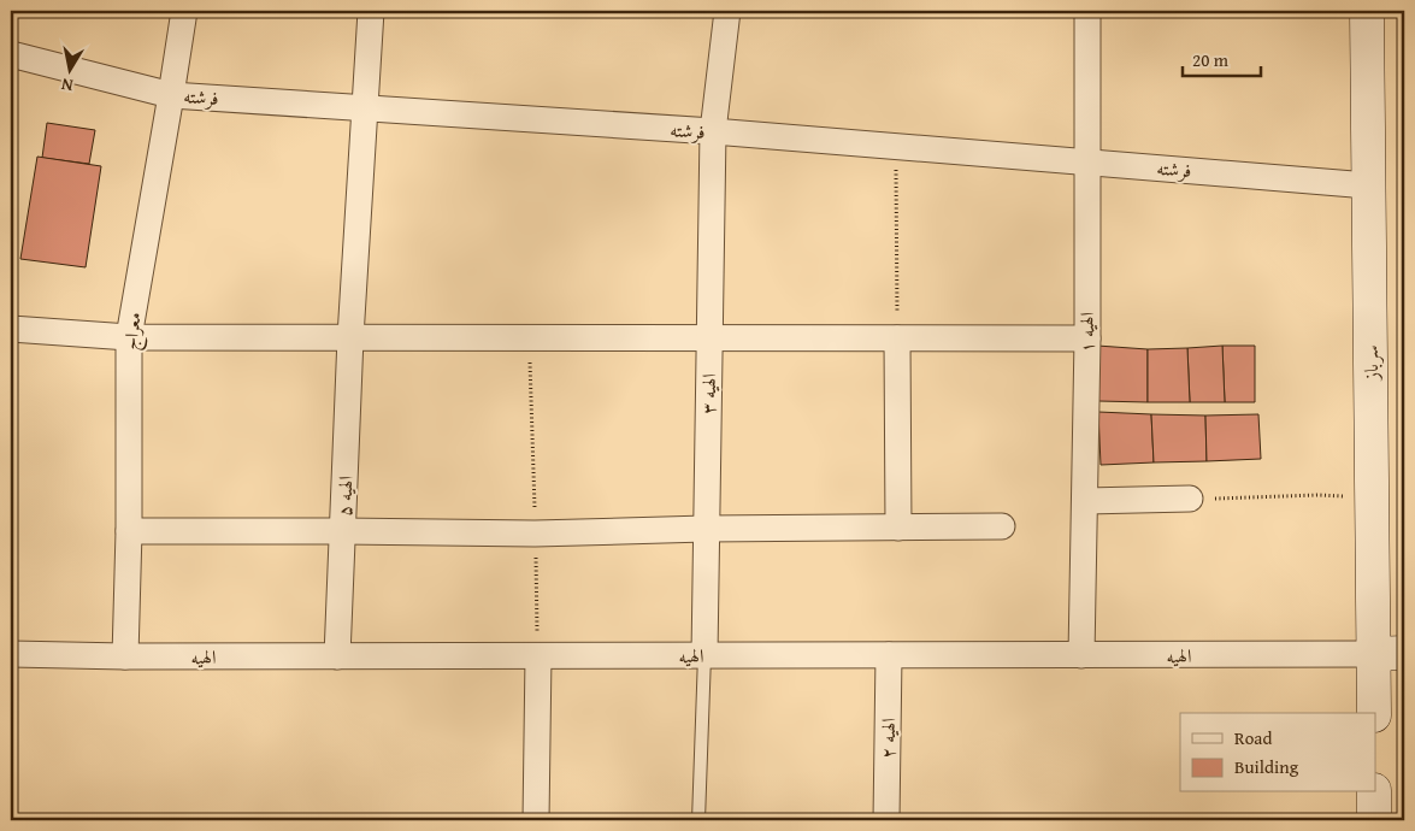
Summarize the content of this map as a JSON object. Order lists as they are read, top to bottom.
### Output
{
  "streets": {
    "street": [
      "فرشته",
      "معراج",
      "الهیه ۱",
      "سرباز",
      "الهیه ۳",
      "الهیه ۵",
      "الهیه",
      "الهیه ۲"
    ]
  },
  "crossings": [
    ["فرشته", "معراج"],
    ["فرشته", "الهیه ۱"],
    ["فرشته", "سرباز"],
    ["فرشته", "الهیه ۳"],
    ["فرشته", "الهیه ۵"],
    ["معراج", "الهیه"],
    ["الهیه ۱", "الهیه"],
    ["سرباز", "الهیه"],
    ["الهیه ۳", "الهیه"],
    ["الهیه ۵", "الهیه"],
    ["الهیه", "الهیه ۲"]
  ],
  "legend": ["Road", "Building"],
  "scale_bar": "20 m",
  "north": "bottom"
}
